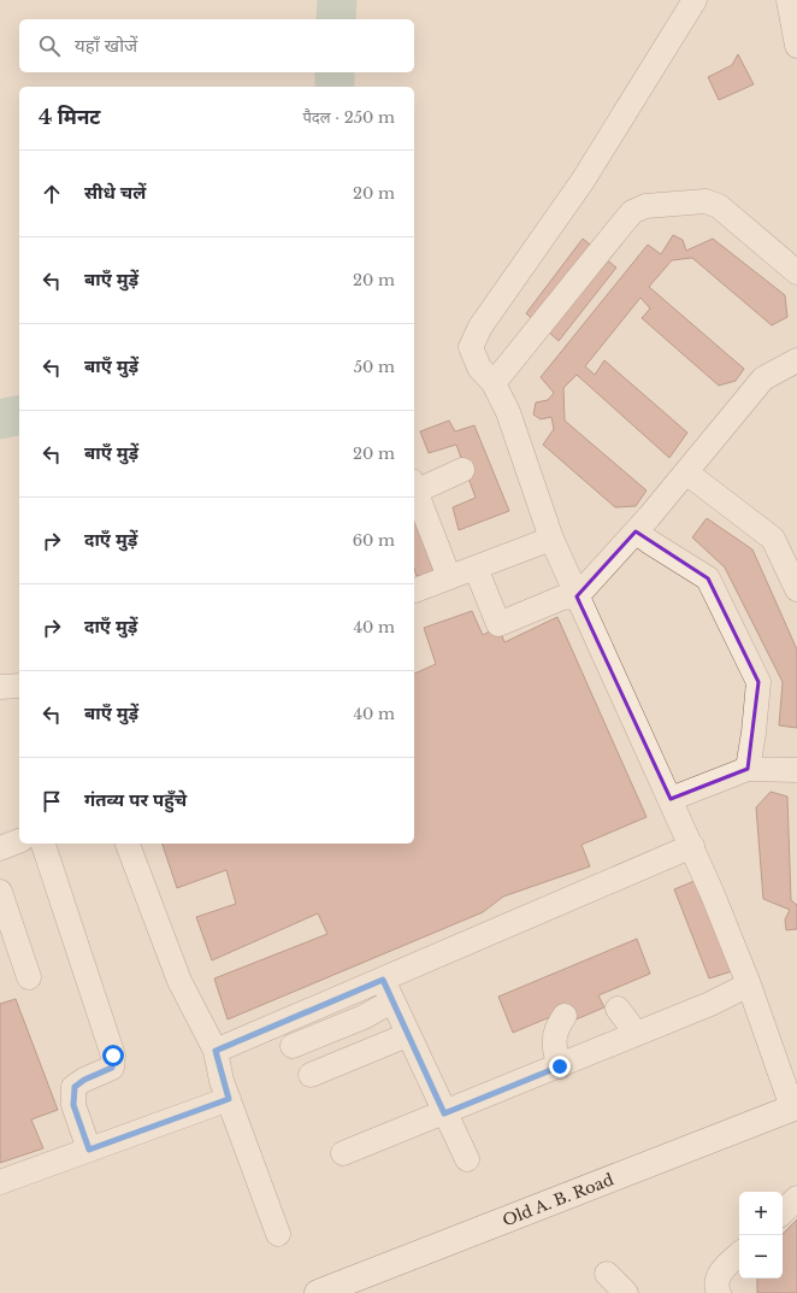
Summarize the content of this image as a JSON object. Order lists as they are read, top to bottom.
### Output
{
  "streets": {
    "street": ["Old A. B. Road"]
  },
  "page": {
    "search": "यहाँ खोजें",
    "heading": ["4 मिनट", "पैदल · 250 m"],
    "list": [
      ["सीधे चलें", "20 m"],
      ["बाएँ मुड़ें", "20 m"],
      ["बाएँ मुड़ें", "50 m"],
      ["बाएँ मुड़ें", "20 m"],
      ["दाएँ मुड़ें", "60 m"],
      ["दाएँ मुड़ें", "40 m"],
      ["बाएँ मुड़ें", "40 m"],
      "गंतव्य पर पहुँचे"
    ],
    "map_buttons": ["+", "−"]
  }
}
